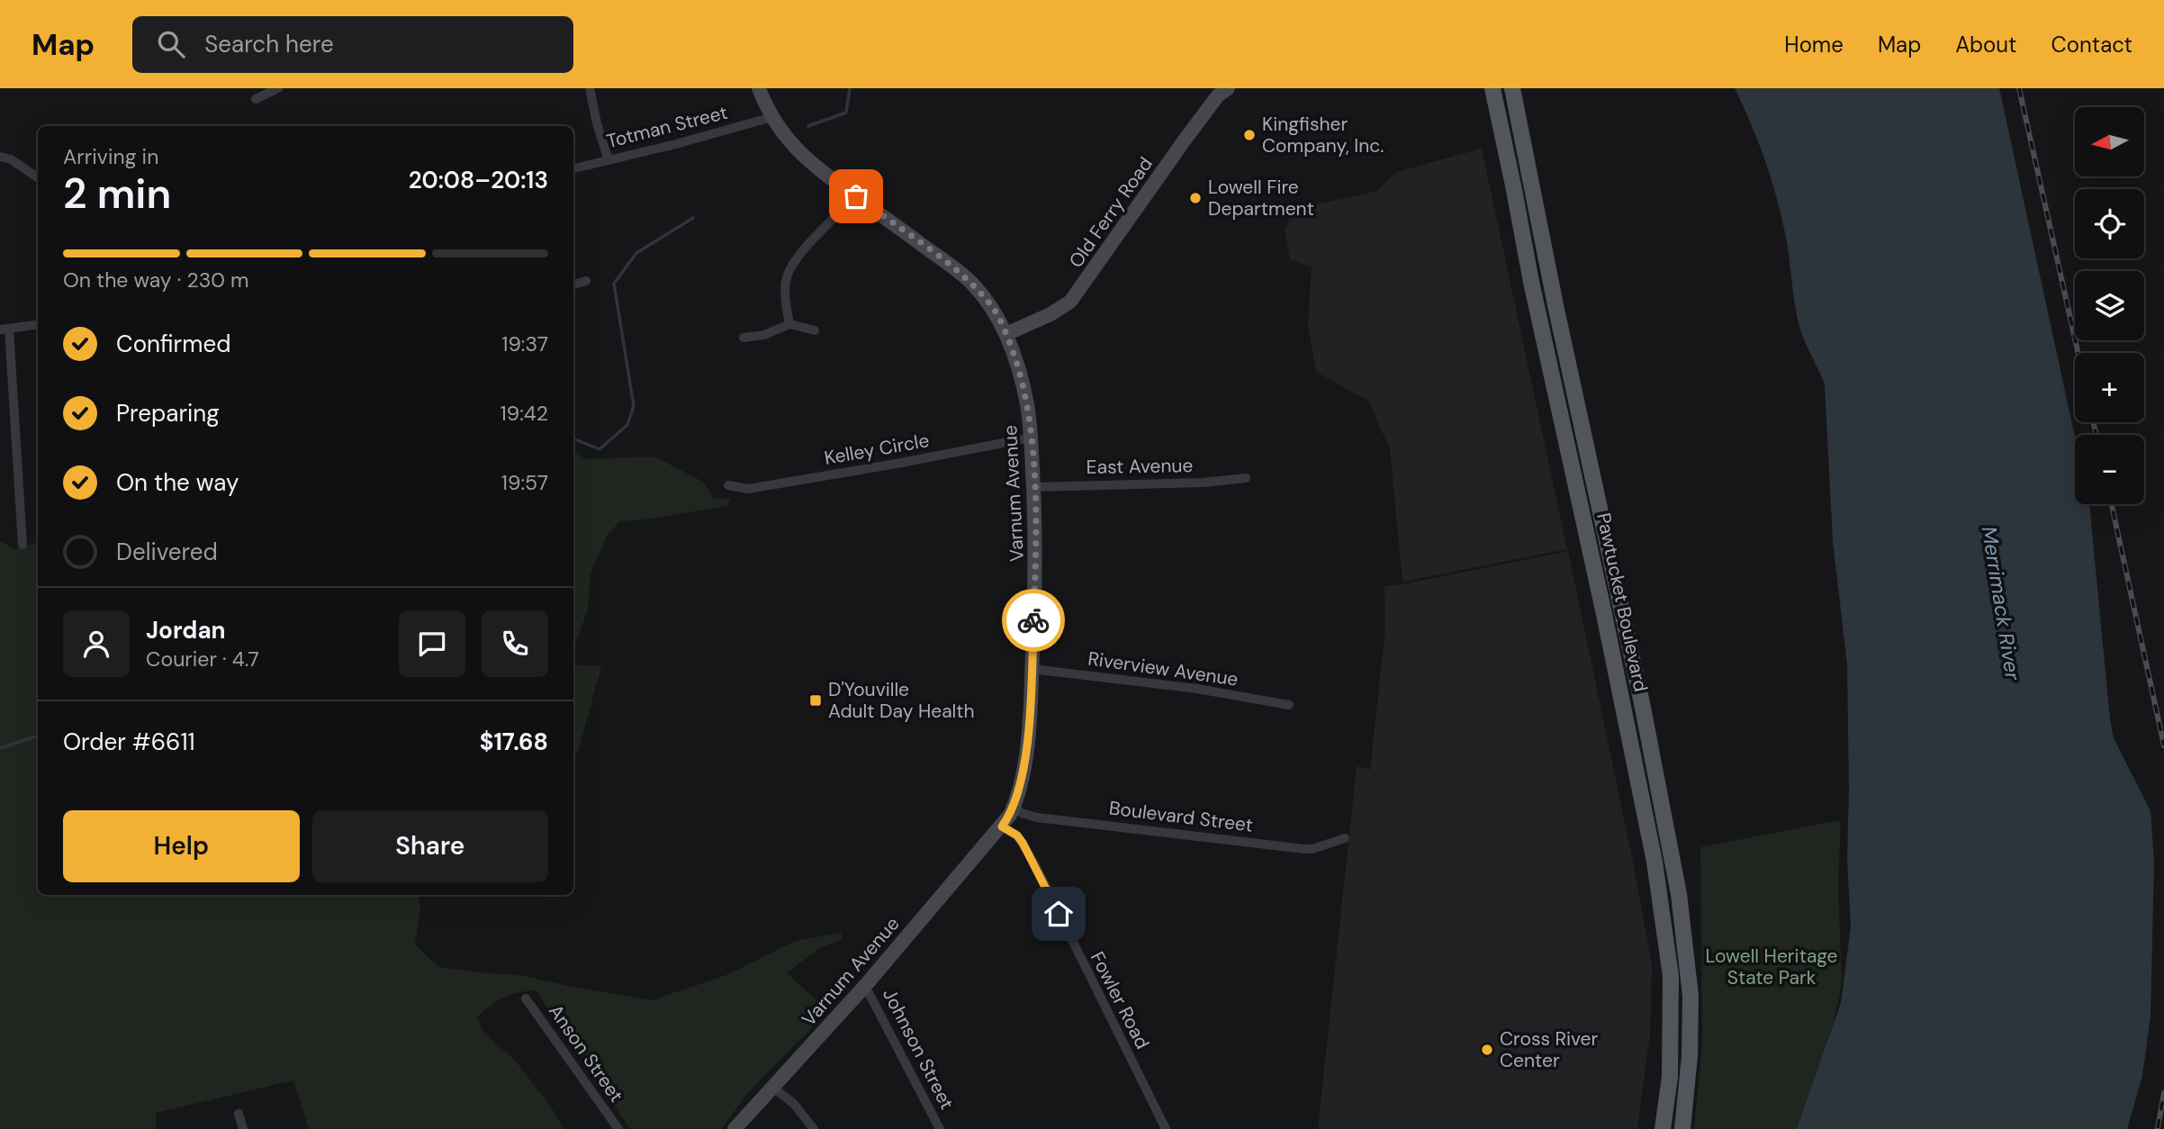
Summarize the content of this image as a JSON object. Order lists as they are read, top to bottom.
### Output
{
  "streets": {
    "main road": ["Old Ferry Road", "Varnum Avenue", "Pawtucket Boulevard"],
    "street": [
      "Totman Street",
      "Kelley Circle",
      "East Avenue",
      "Riverview Avenue",
      "Boulevard Street",
      "Fowler Road",
      "Johnson Street",
      "Anson Street"
    ]
  },
  "crossings": [
    ["Totman Street", "Varnum Avenue"],
    ["Old Ferry Road", "Varnum Avenue"],
    ["Kelley Circle", "Varnum Avenue"],
    ["East Avenue", "Varnum Avenue"],
    ["Varnum Avenue", "Riverview Avenue"],
    ["Varnum Avenue", "Boulevard Street"],
    ["Varnum Avenue", "Fowler Road"],
    ["Varnum Avenue", "Johnson Street"]
  ],
  "water": ["Merrimack River"],
  "parks": ["Lowell Heritage State Park"],
  "places": {
    "other": ["Kingfisher Company, Inc.", "Lowell Fire Department", "Cross River Center"],
    "transit": ["D'Youville Adult Day Health"]
  },
  "north": "left",
  "page": {
    "header": "Map",
    "search": "Search here",
    "nav": [
      "Home",
      "Map",
      "About",
      "Contact"
    ],
    "map_buttons": ["+", "−"],
    "heading": ["2 min", "Arriving in", "20:08–20:13"],
    "panel": [
      "Jordan",
      "Courier · 4.7",
      "Order #6611",
      "$17.68"
    ],
    "bar": "On the way · 230 m",
    "list": [
      ["Confirmed", "19:37"],
      ["Preparing", "19:42"],
      ["On the way", "19:57"],
      "Delivered"
    ],
    "buttons": ["Help", "Share"]
  }
}
